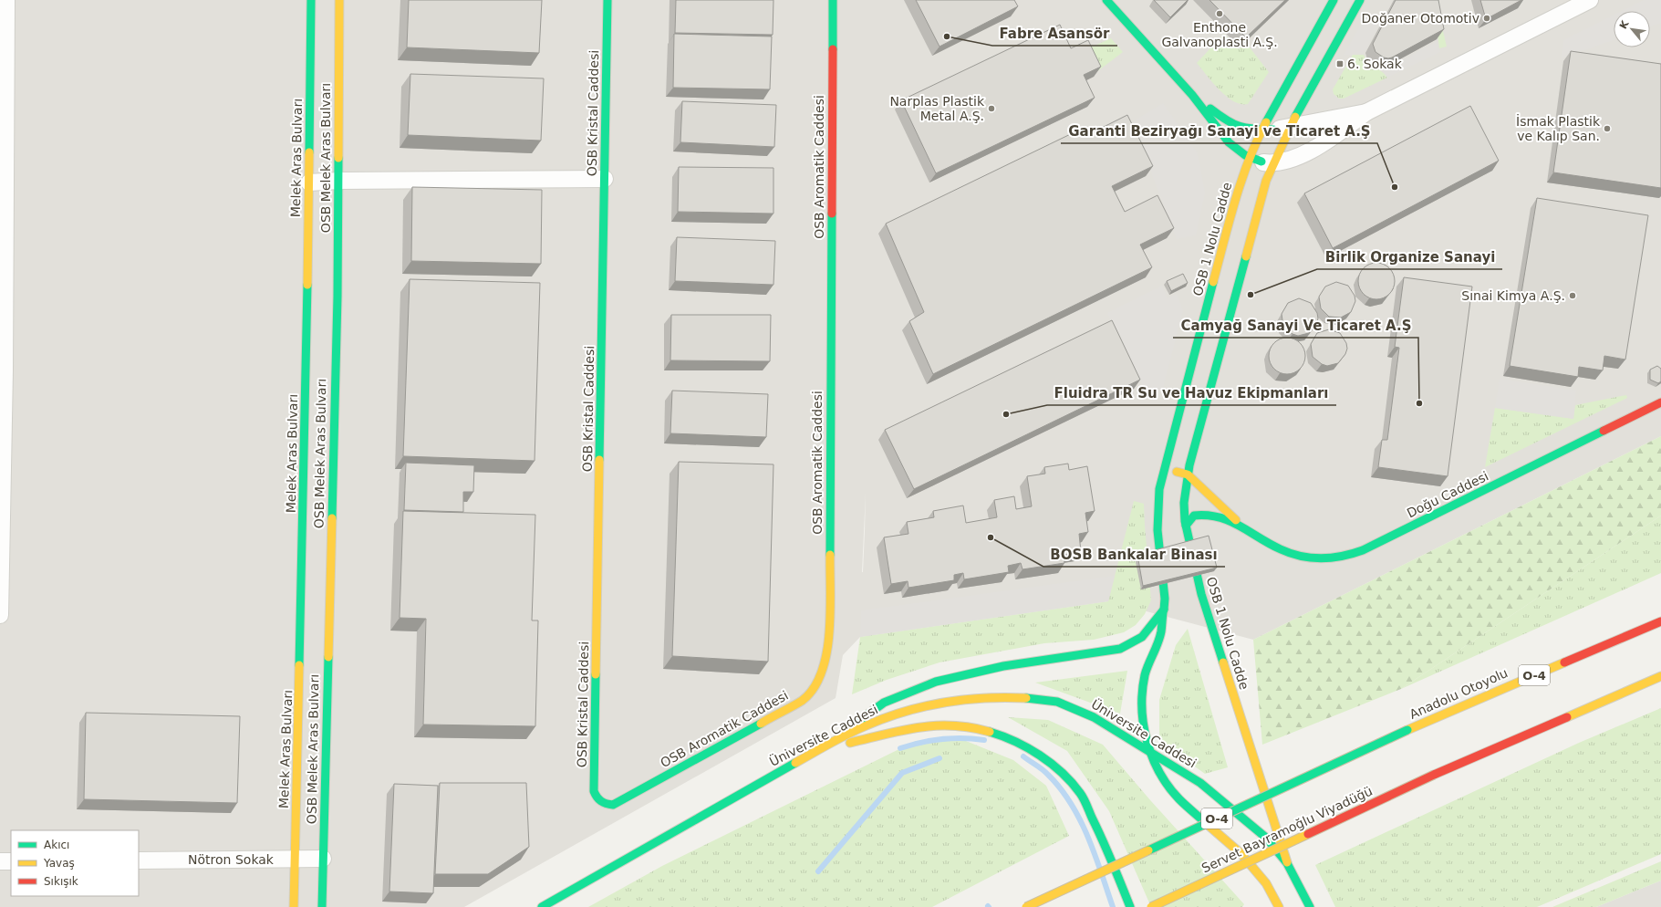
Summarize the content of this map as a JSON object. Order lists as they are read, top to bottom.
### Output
{
  "streets": {
    "main road": [
      "OSB Kristal Caddesi",
      "Melek Aras Bulvarı",
      "OSB Melek Aras Bulvarı",
      "OSB Aromatik Caddesi",
      "OSB 1 Nolu Cadde",
      "Doğu Caddesi",
      "O-4",
      "Anadolu Otoyolu",
      "Üniversite Caddesi",
      "Servet Bayramoğlu Viyadüğü"
    ],
    "street": ["Nötron Sokak"]
  },
  "crossings": [
    ["OSB Kristal Caddesi", "OSB Aromatik Caddesi"],
    ["Melek Aras Bulvarı", "Nötron Sokak"],
    ["OSB Melek Aras Bulvarı", "Nötron Sokak"],
    ["OSB 1 Nolu Cadde", "Doğu Caddesi"],
    ["OSB 1 Nolu Cadde", "Üniversite Caddesi"]
  ],
  "places": {
    "other": [
      "Enthone Galvanoplasti A.Ş.",
      "Doğaner Otomotiv",
      "Fabre Asansör",
      "Narplas Plastik Metal A.Ş.",
      "İsmak Plastik ve Kalıp San.",
      "Garanti Beziryağı Sanayi ve Ticaret A.Ş",
      "Birlik Organize Sanayi",
      "Sınai Kimya A.Ş.",
      "Camyağ Sanayi Ve Ticaret A.Ş",
      "Fluidra TR Su ve Havuz Ekipmanları",
      "BOSB Bankalar Binası"
    ],
    "transit": ["6. Sokak"]
  },
  "legend": ["Akıcı", "Yavaş", "Sıkışık"],
  "north": "top left"
}
